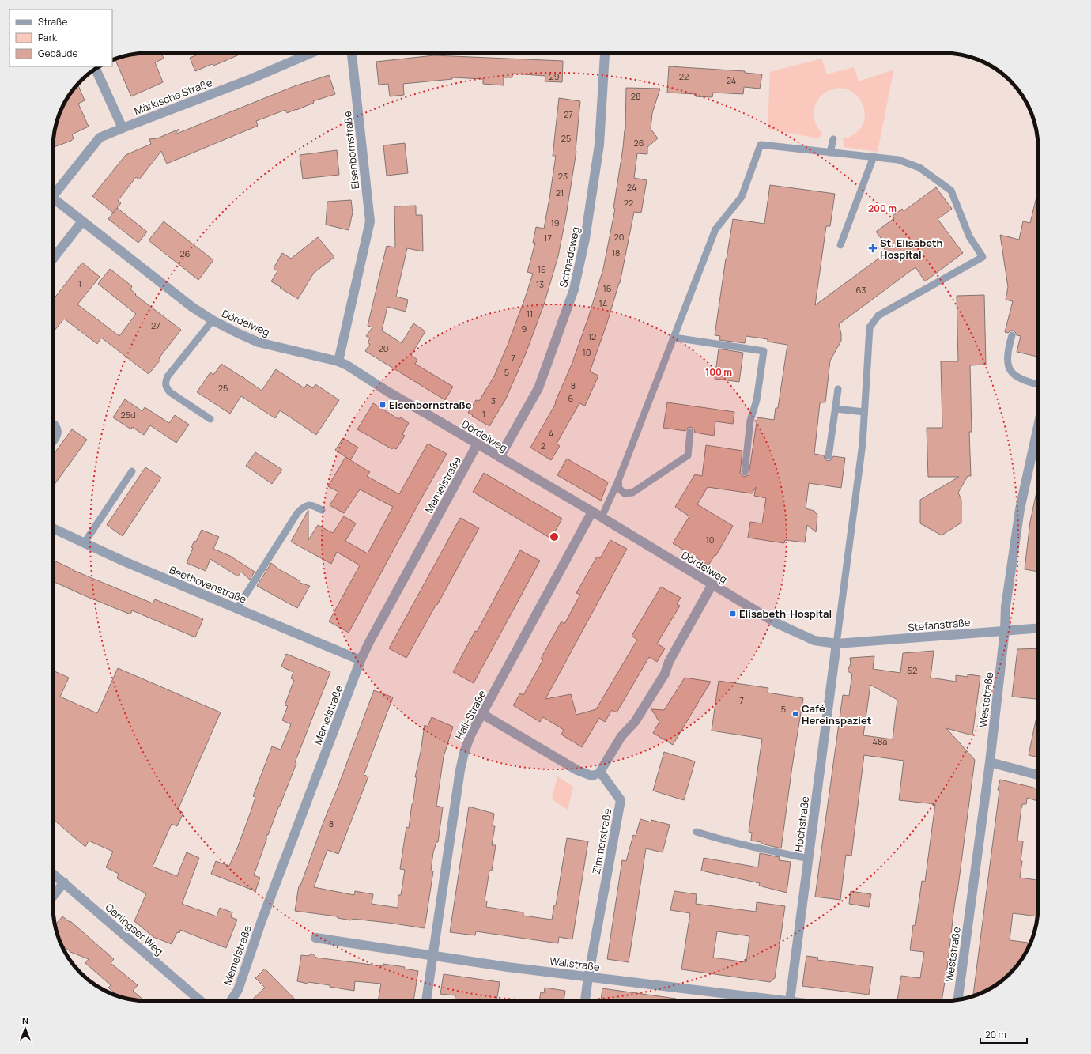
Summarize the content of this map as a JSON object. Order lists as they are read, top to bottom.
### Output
{
  "streets": {
    "street": [
      "Märkische Straße",
      "Elsenbornstraße",
      "Schnadeweg",
      "Dördelweg",
      "Memelstraße",
      "Beethovenstraße",
      "Stefanstraße",
      "Weststraße",
      "Hall-Straße",
      "Hochstraße",
      "Zimmerstraße",
      "Gerlingser Weg",
      "Wallstraße"
    ]
  },
  "crossings": [
    ["Elsenbornstraße", "Dördelweg"],
    ["Schnadeweg", "Dördelweg"],
    ["Dördelweg", "Memelstraße"],
    ["Dördelweg", "Stefanstraße"],
    ["Dördelweg", "Hall-Straße"],
    ["Dördelweg", "Hochstraße"],
    ["Dördelweg", "Zimmerstraße"],
    ["Memelstraße", "Beethovenstraße"],
    ["Stefanstraße", "Weststraße"],
    ["Stefanstraße", "Hochstraße"],
    ["Hall-Straße", "Wallstraße"],
    ["Zimmerstraße", "Wallstraße"]
  ],
  "places": {
    "health": ["St. Elisabeth Hospital"],
    "transit": ["Elsenbornstraße", "Elisabeth-Hospital"],
    "other": ["Café Hereinspaziet"]
  },
  "house_numbers": [
    "29",
    "22",
    "24",
    "28",
    "27",
    "25",
    "26",
    "23",
    "24",
    "21",
    "22",
    "19",
    "20",
    "17",
    "18",
    "26",
    "15",
    "1",
    "13",
    "16",
    "63",
    "14",
    "11",
    "27",
    "9",
    "12",
    "20",
    "10",
    "7",
    "5",
    "8",
    "25",
    "6",
    "3",
    "1",
    "25d",
    "4",
    "2",
    "10",
    "52",
    "7",
    "5",
    "48a",
    "8"
  ],
  "legend": ["Straße", "Park", "Gebäude"],
  "scale_bar": "20 m",
  "north": "top",
  "rings": ["200 m", "100 m"]
}
